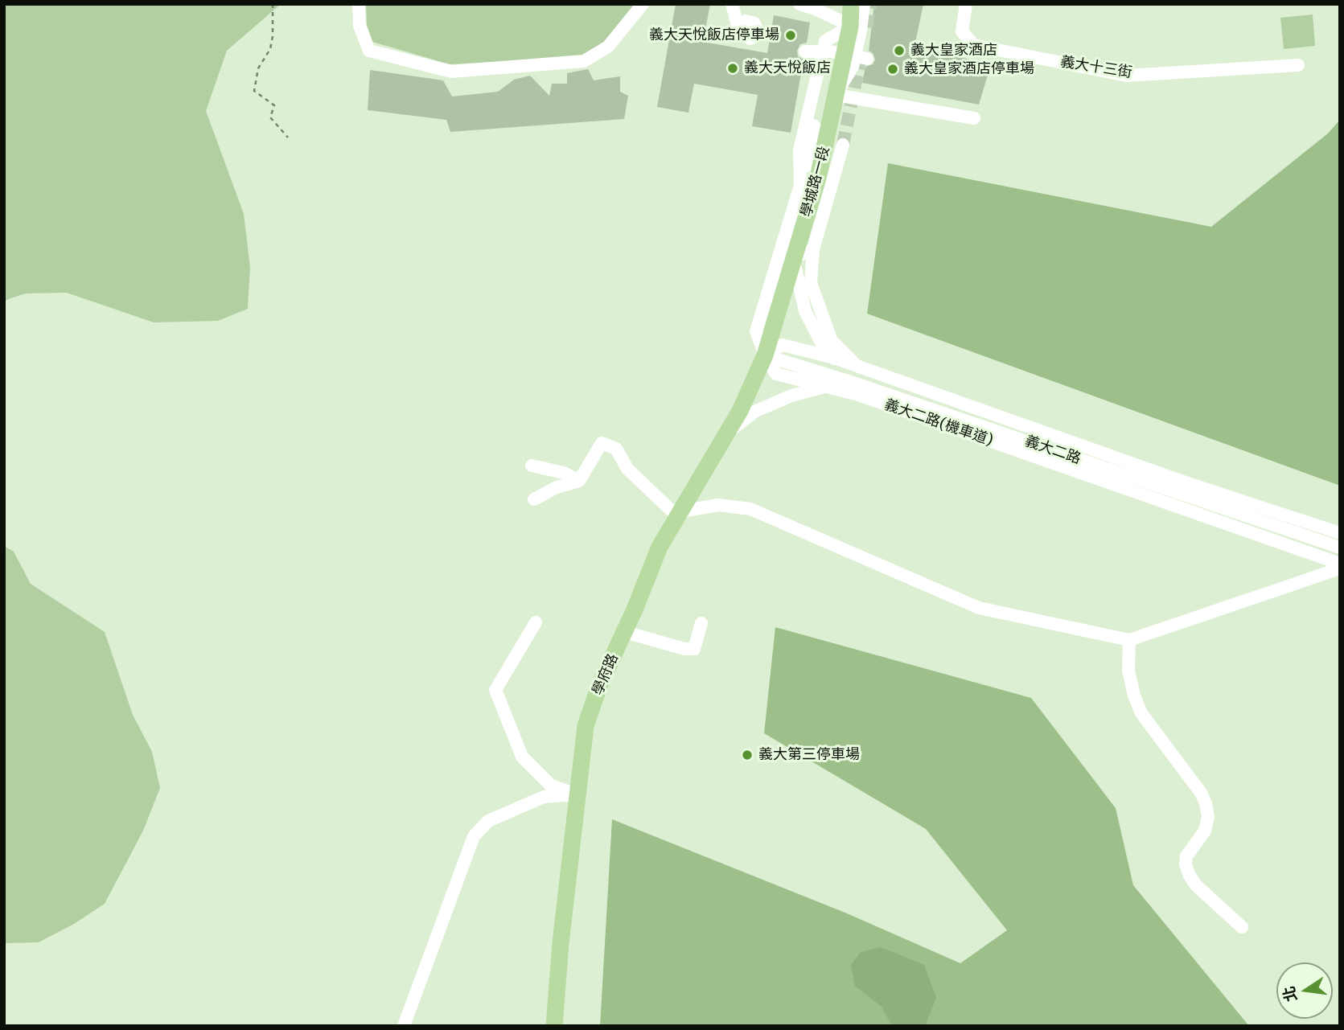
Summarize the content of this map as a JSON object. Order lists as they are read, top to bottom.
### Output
{
  "streets": {
    "main road": ["學城路一段", "學府路"],
    "street": ["義大十三街", "義大二路(機車道)", "義大二路"]
  },
  "crossings": [
    ["學城路一段", "義大二路(機車道)"],
    ["學城路一段", "義大二路"],
    ["學城路一段", "學府路"],
    ["義大二路(機車道)", "義大二路"],
    ["義大二路(機車道)", "學府路"],
    ["義大二路", "學府路"]
  ],
  "places": [
    "義大天悅飯店停車場",
    "義大皇家酒店",
    "義大天悅飯店",
    "義大皇家酒店停車場",
    "義大第三停車場"
  ],
  "north": "left"
}
